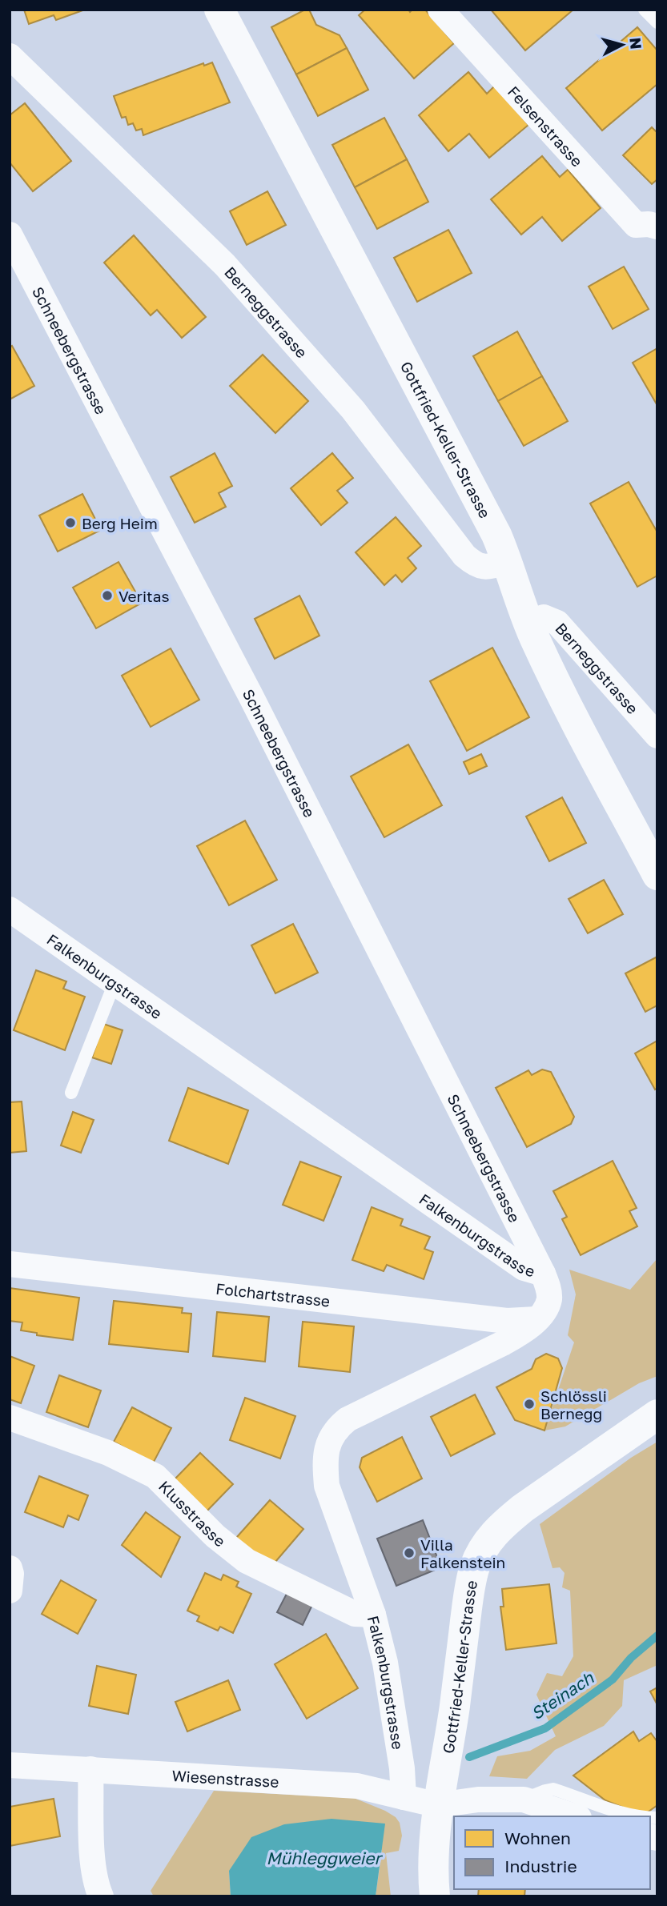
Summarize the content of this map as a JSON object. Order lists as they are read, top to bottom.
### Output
{
  "streets": {
    "street": [
      "Felsenstrasse",
      "Berneggstrasse",
      "Schneebergstrasse",
      "Gottfried-Keller-Strasse",
      "Falkenburgstrasse",
      "Folchartstrasse",
      "Klusstrasse",
      "Wiesenstrasse"
    ]
  },
  "crossings": [
    ["Berneggstrasse", "Gottfried-Keller-Strasse"],
    ["Schneebergstrasse", "Falkenburgstrasse"],
    ["Gottfried-Keller-Strasse", "Wiesenstrasse"],
    ["Falkenburgstrasse", "Folchartstrasse"],
    ["Falkenburgstrasse", "Klusstrasse"],
    ["Falkenburgstrasse", "Wiesenstrasse"]
  ],
  "water": ["Steinach", "Mühleggweier"],
  "places": [
    "Berg Heim",
    "Veritas",
    "Schlössli Bernegg",
    "Villa Falkenstein"
  ],
  "legend": ["Wohnen", "Industrie"],
  "north": "right"
}
